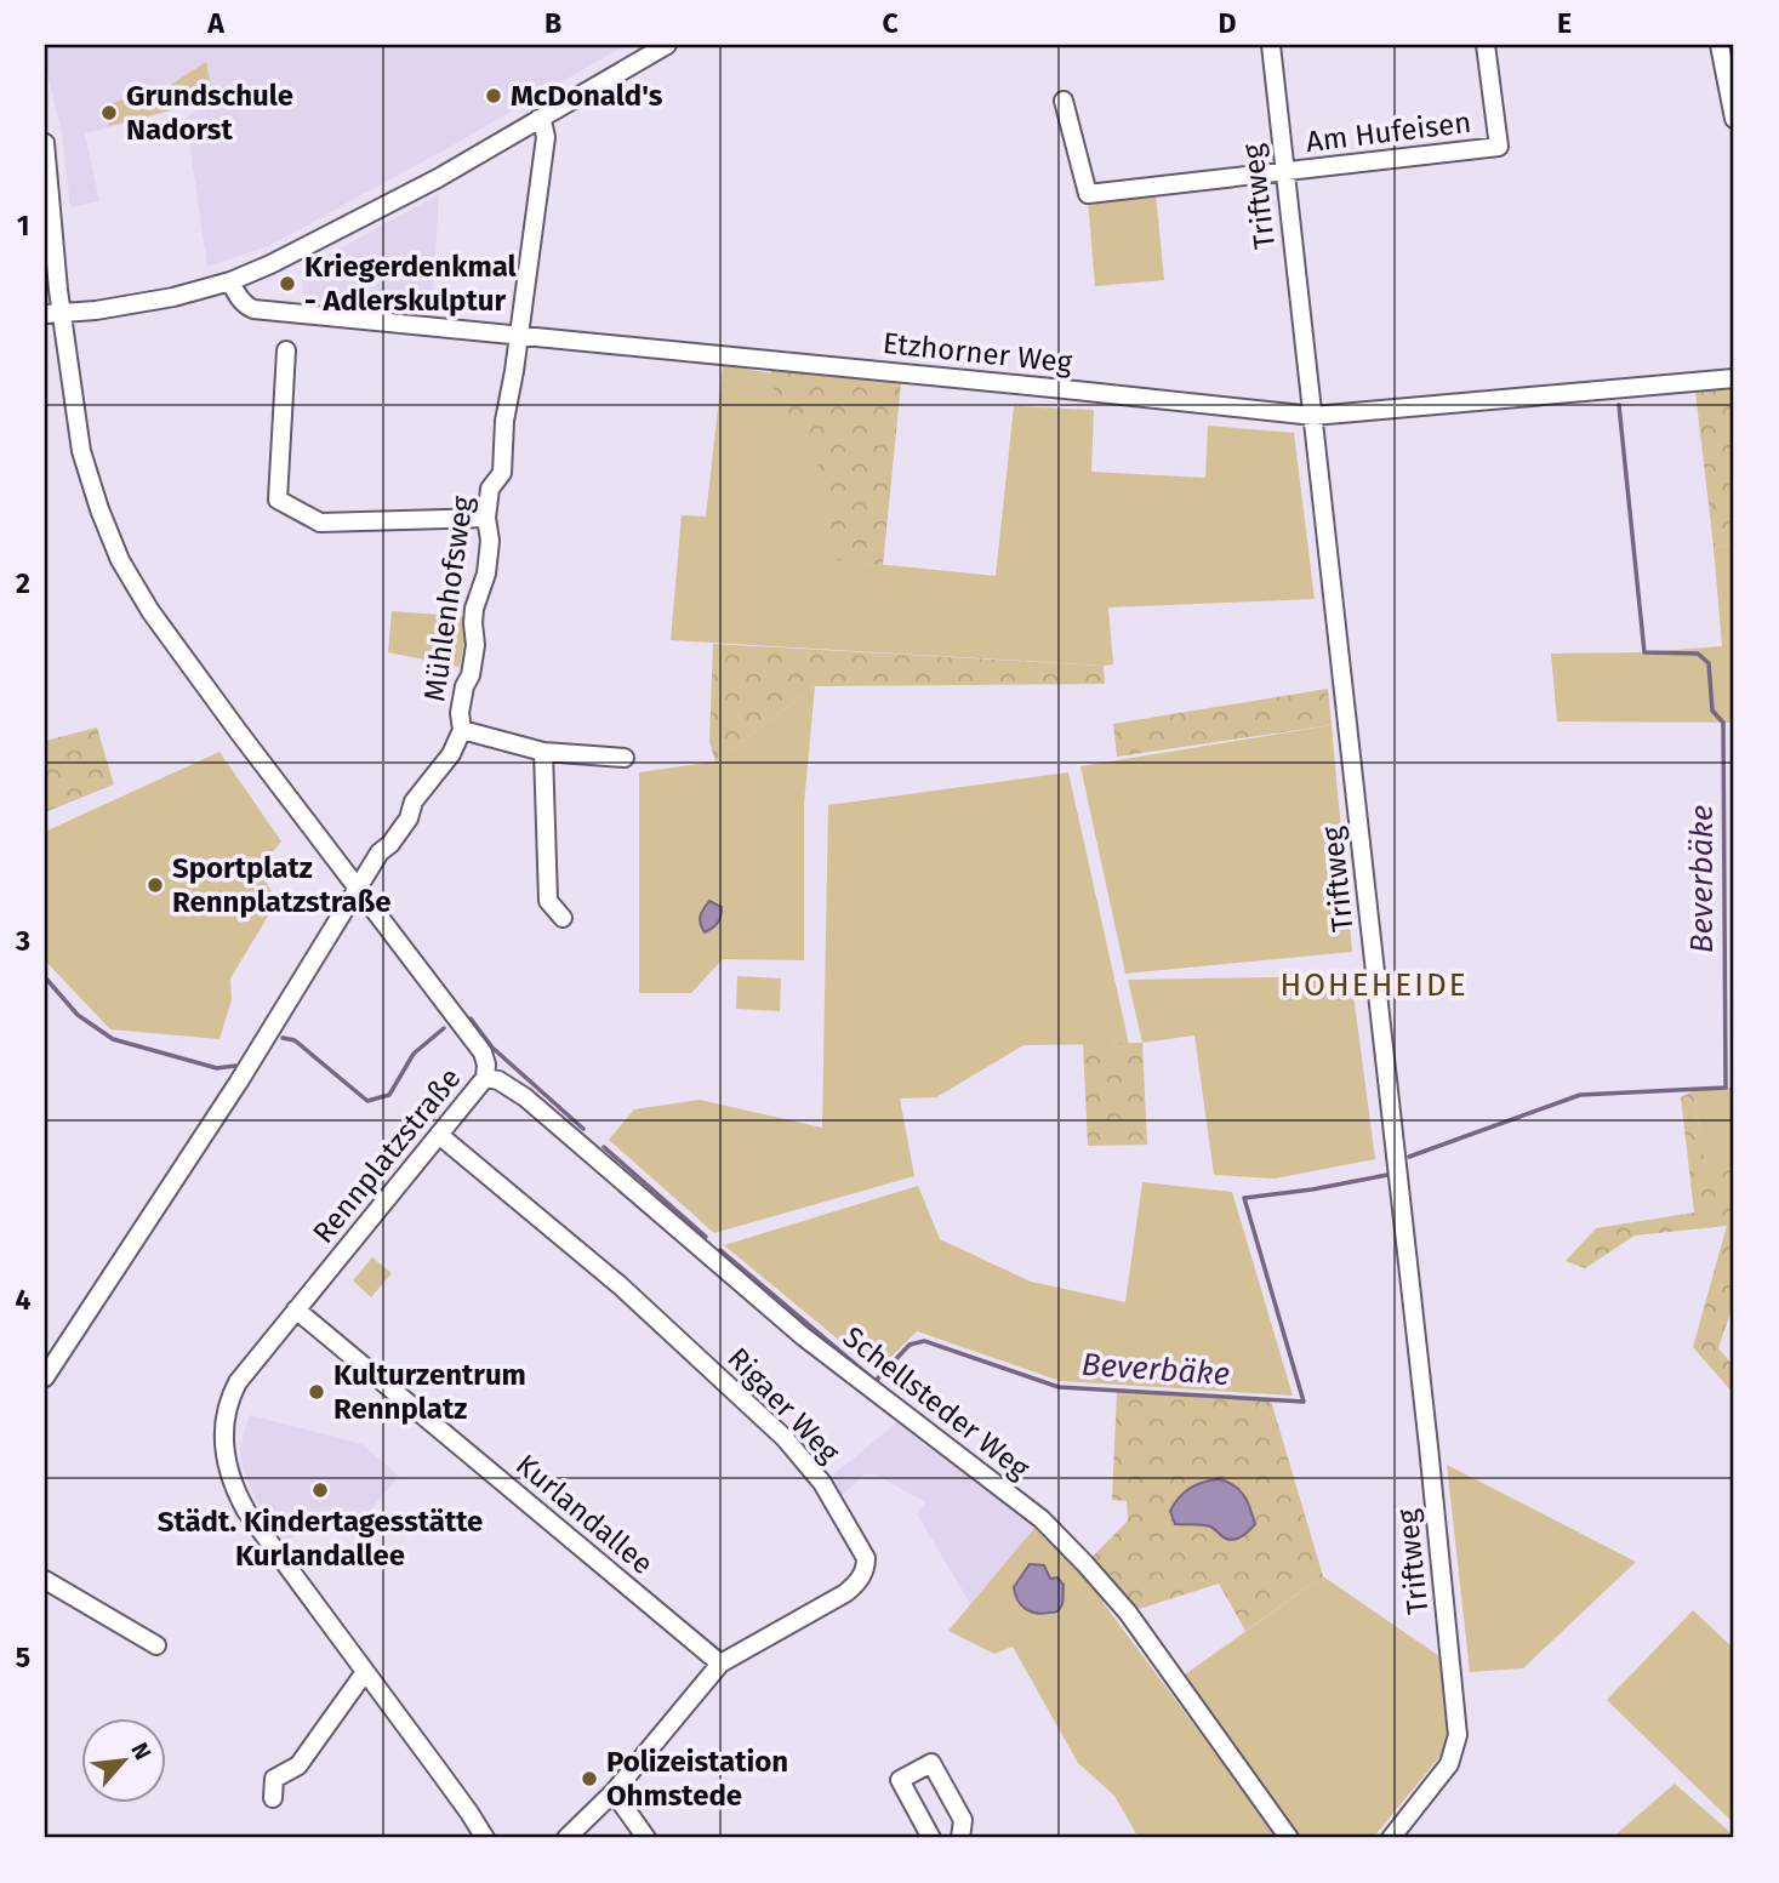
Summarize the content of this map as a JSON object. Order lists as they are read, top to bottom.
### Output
{
  "streets": {
    "street": [
      "Am Hufeisen",
      "Triftweg",
      "Etzhorner Weg",
      "Mühlenhofsweg",
      "Rennplatzstraße",
      "Schellsteder Weg",
      "Rigaer Weg",
      "Kurlandallee"
    ]
  },
  "crossings": [
    ["Am Hufeisen", "Triftweg"],
    ["Triftweg", "Etzhorner Weg"],
    ["Etzhorner Weg", "Mühlenhofsweg"],
    ["Mühlenhofsweg", "Rennplatzstraße"],
    ["Rennplatzstraße", "Schellsteder Weg"],
    ["Rennplatzstraße", "Rigaer Weg"],
    ["Rennplatzstraße", "Kurlandallee"],
    ["Rigaer Weg", "Kurlandallee"]
  ],
  "districts": ["HOHEHEIDE"],
  "water": ["Beverbäke"],
  "places": [
    "McDonald's",
    "Grundschule Nadorst",
    "Kriegerdenkmal - Adlerskulptur",
    "Sportplatz Rennplatzstraße",
    "Kulturzentrum Rennplatz",
    "Städt. Kindertagesstätte Kurlandallee",
    "Polizeistation Ohmstede"
  ],
  "north": "top right",
  "grid": {
    "columns": [
      "A",
      "B",
      "C",
      "D",
      "E"
    ],
    "rows": [
      "1",
      "2",
      "3",
      "4",
      "5"
    ]
  }
}
